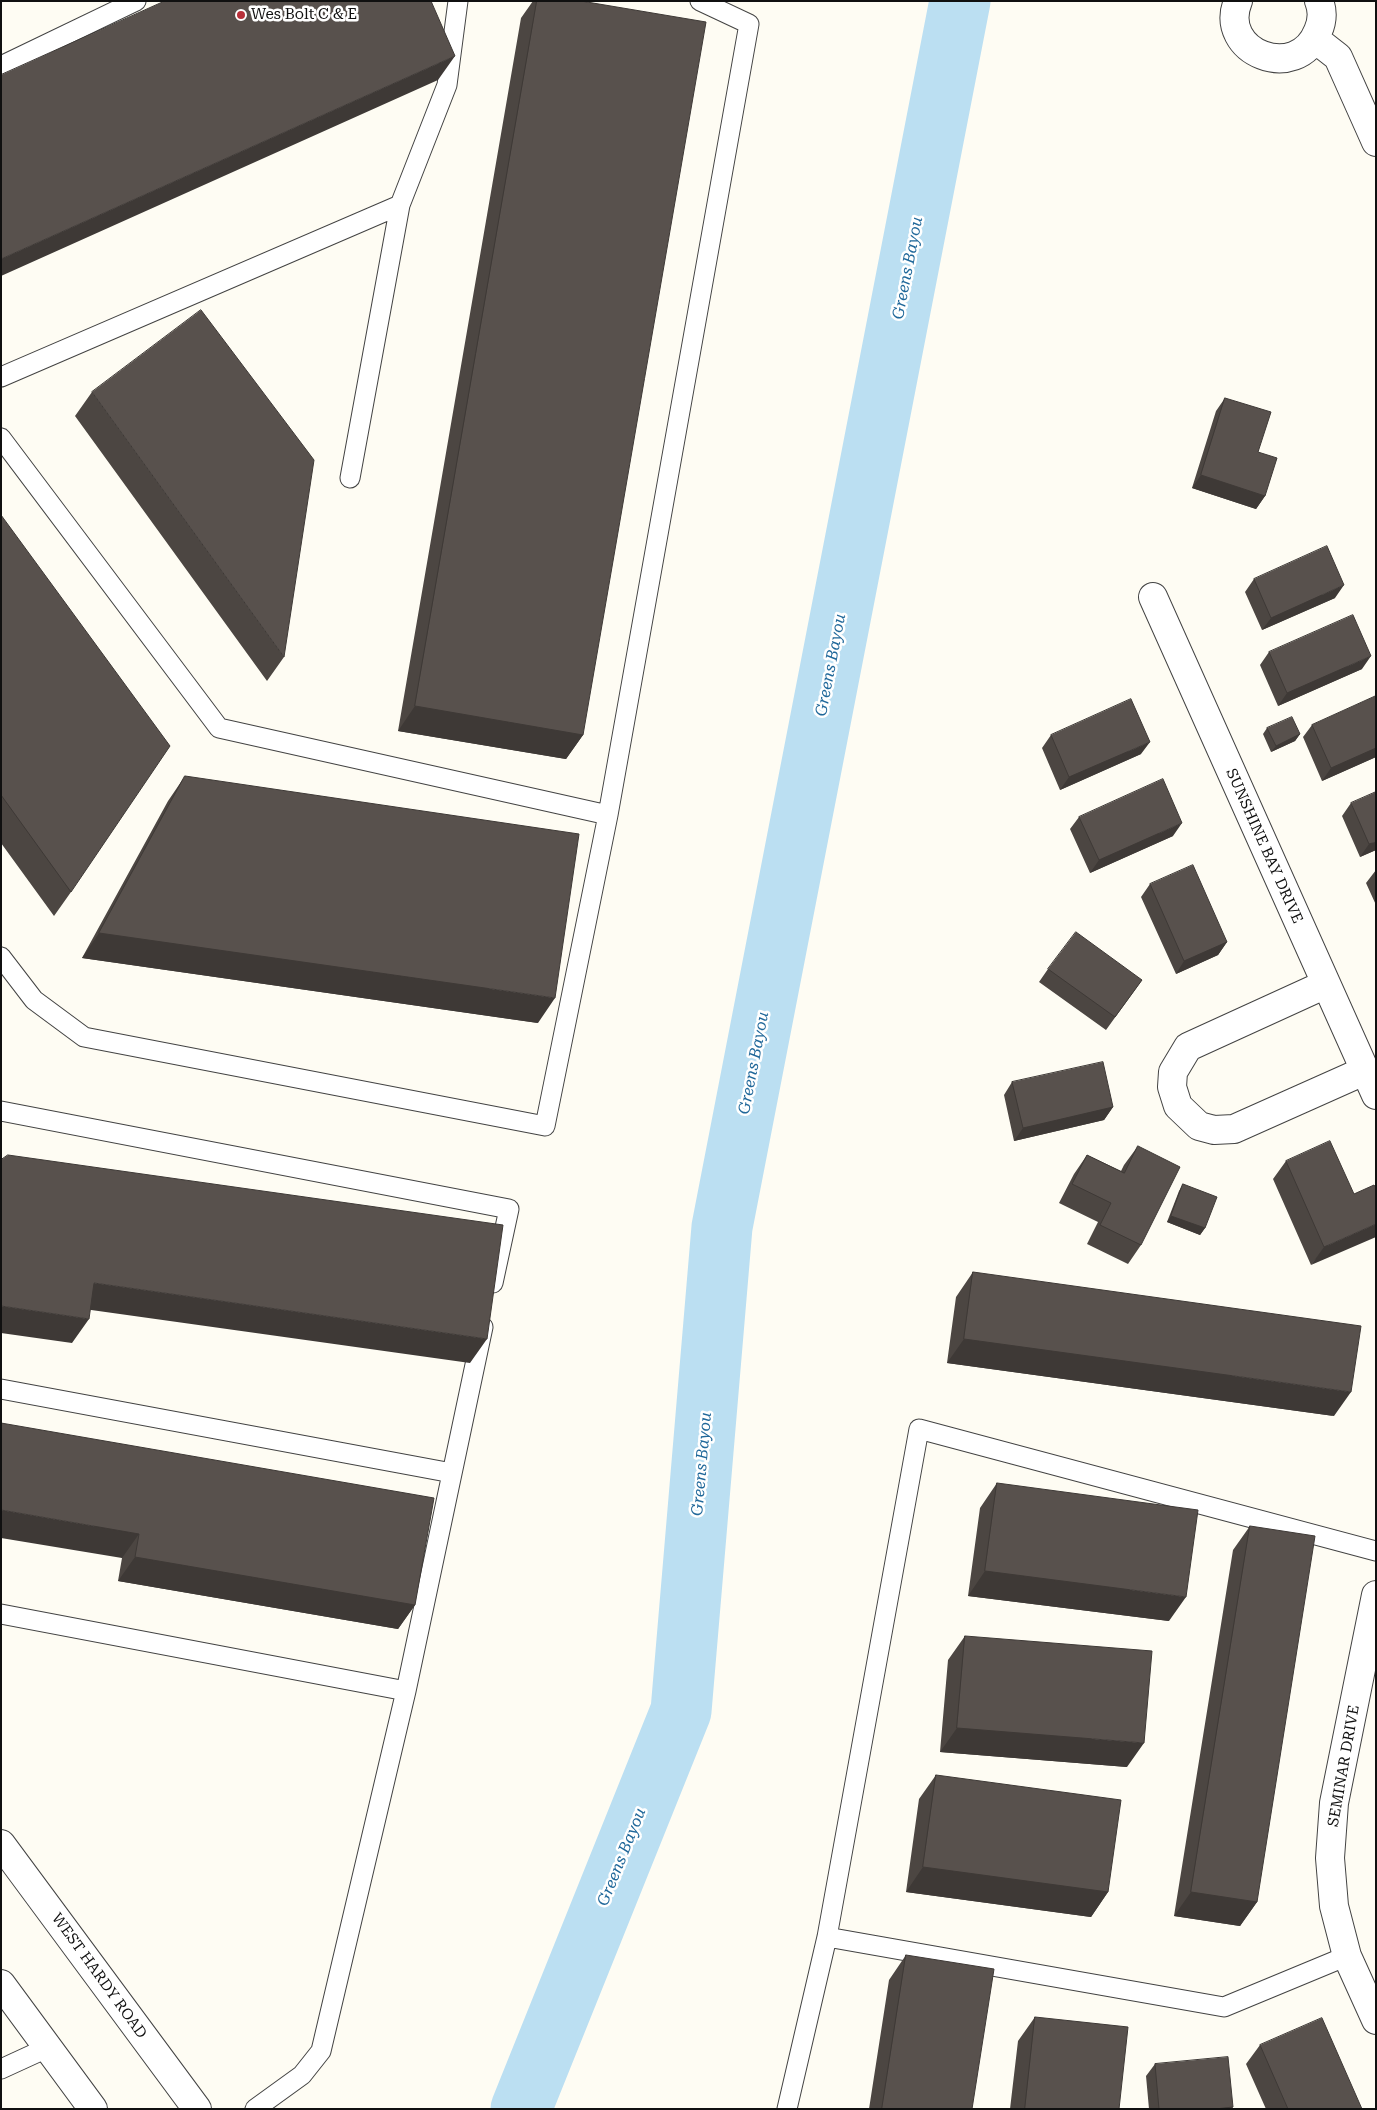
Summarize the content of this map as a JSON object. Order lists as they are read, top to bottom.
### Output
{
  "streets": {
    "street": ["SUNSHINE BAY DRIVE", "SEMINAR DRIVE", "WEST HARDY ROAD"]
  },
  "water": ["Greens Bayou"],
  "places": ["Wes Bolt C & E"]
}
